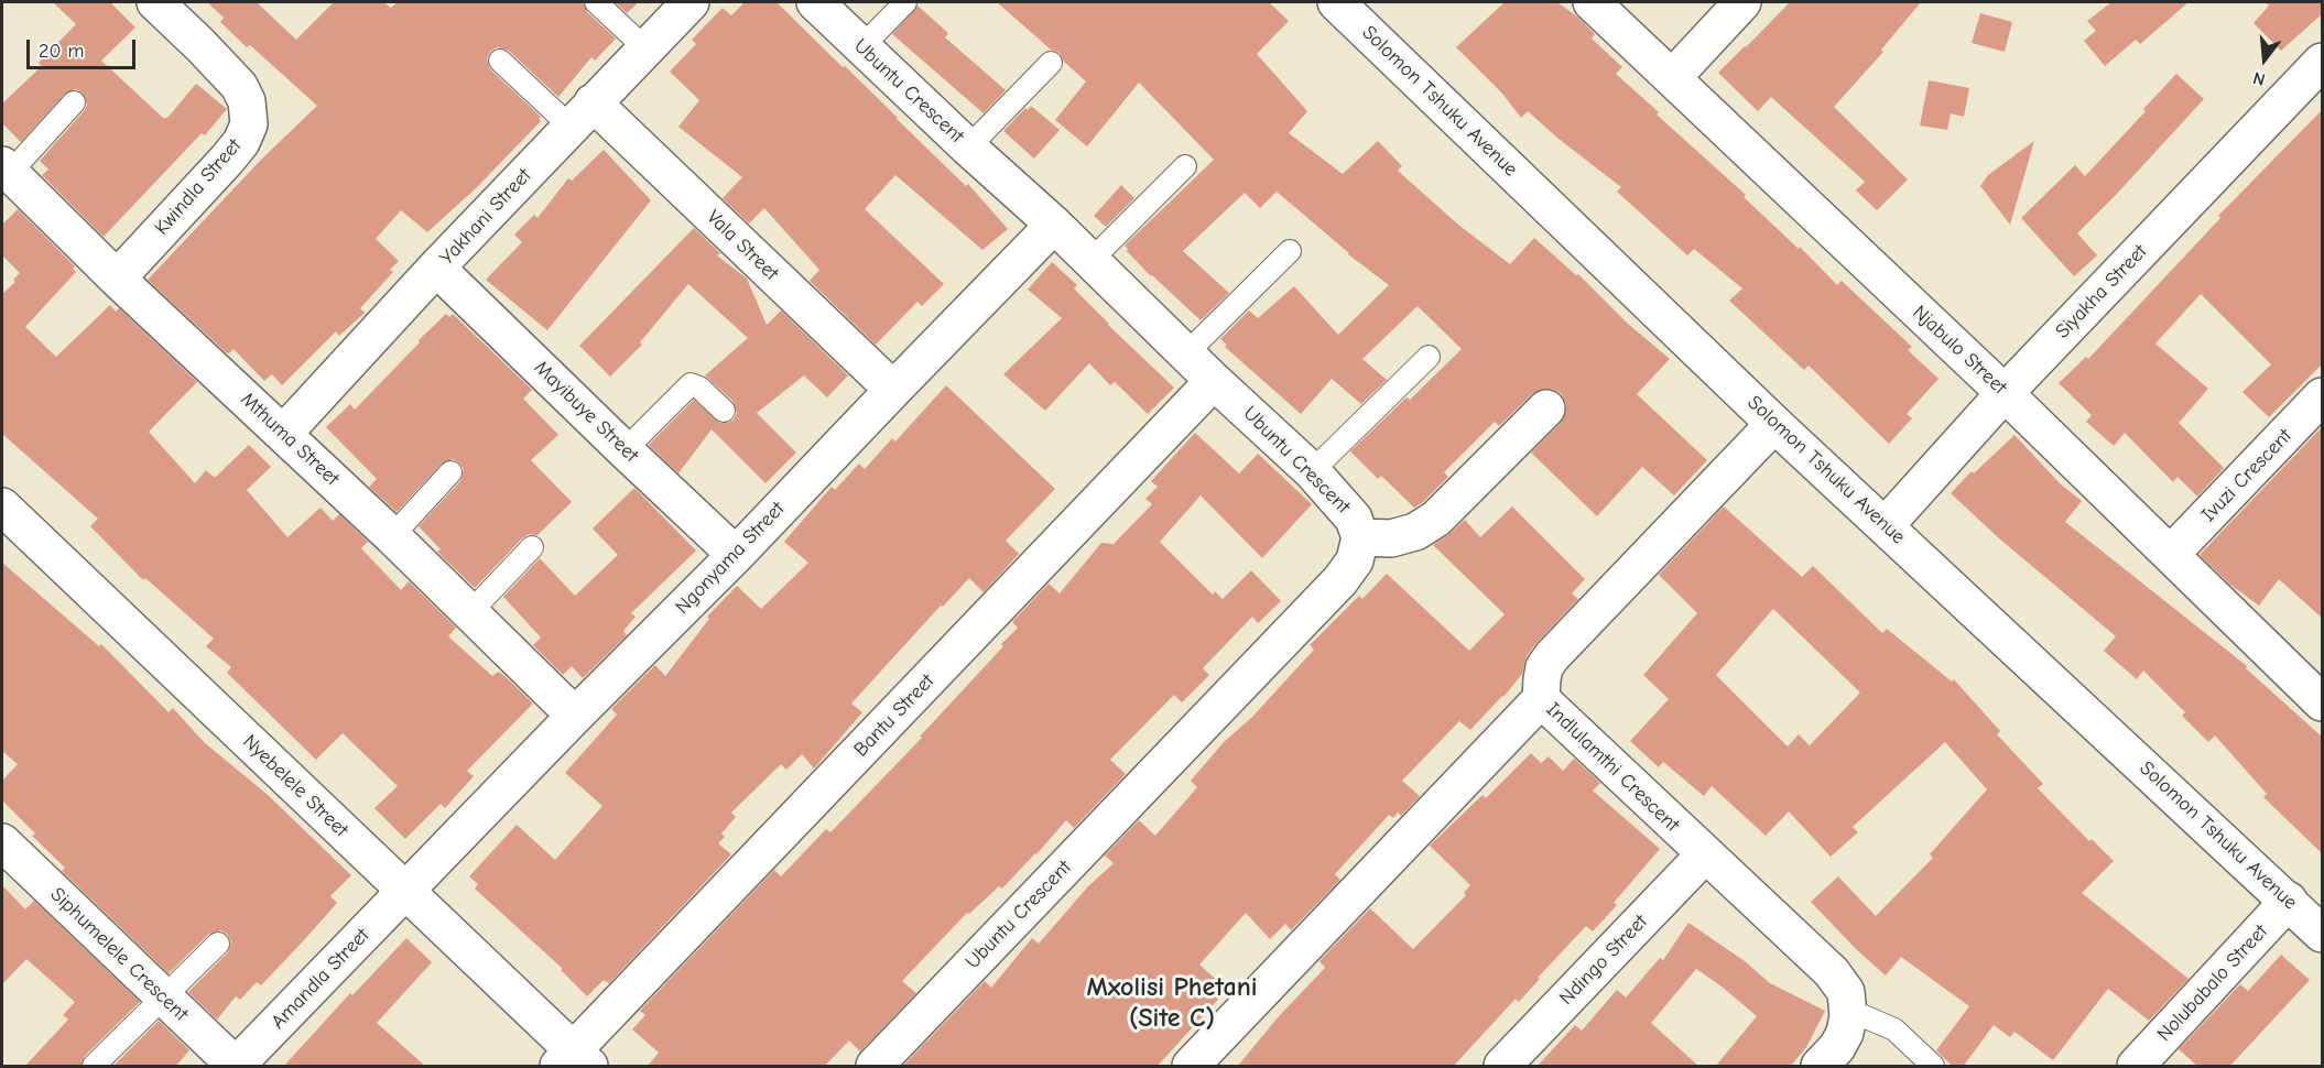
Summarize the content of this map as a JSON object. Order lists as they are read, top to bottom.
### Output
{
  "streets": {
    "street": [
      "Ubuntu Crescent",
      "Solomon Tshuku Avenue",
      "Kwindla Street",
      "Yakhani Street",
      "Vala Street",
      "Siyakha Street",
      "Njabulo Street",
      "Mayibuye Street",
      "Mthuma Street",
      "Ivuzi Crescent",
      "Ngonyama Street",
      "Bantu Street",
      "Indlulamthi Crescent",
      "Nyebelele Street",
      "Siphumelele Crescent",
      "Ndingo Street",
      "Amandla Street",
      "Nolubabalo Street"
    ]
  },
  "crossings": [
    ["Ubuntu Crescent", "Ngonyama Street"],
    ["Ubuntu Crescent", "Bantu Street"],
    ["Solomon Tshuku Avenue", "Siyakha Street"],
    ["Solomon Tshuku Avenue", "Nolubabalo Street"],
    ["Kwindla Street", "Mthuma Street"],
    ["Yakhani Street", "Vala Street"],
    ["Yakhani Street", "Mayibuye Street"],
    ["Yakhani Street", "Mthuma Street"],
    ["Vala Street", "Ngonyama Street"],
    ["Siyakha Street", "Njabulo Street"],
    ["Njabulo Street", "Ivuzi Crescent"],
    ["Mayibuye Street", "Ngonyama Street"],
    ["Mthuma Street", "Ngonyama Street"],
    ["Ngonyama Street", "Nyebelele Street"],
    ["Ngonyama Street", "Amandla Street"],
    ["Bantu Street", "Nyebelele Street"],
    ["Indlulamthi Crescent", "Ndingo Street"],
    ["Nyebelele Street", "Amandla Street"],
    ["Siphumelele Crescent", "Amandla Street"]
  ],
  "districts": ["Mxolisi Phetani (Site C)"],
  "scale_bar": "20 m",
  "north": "bottom"
}
